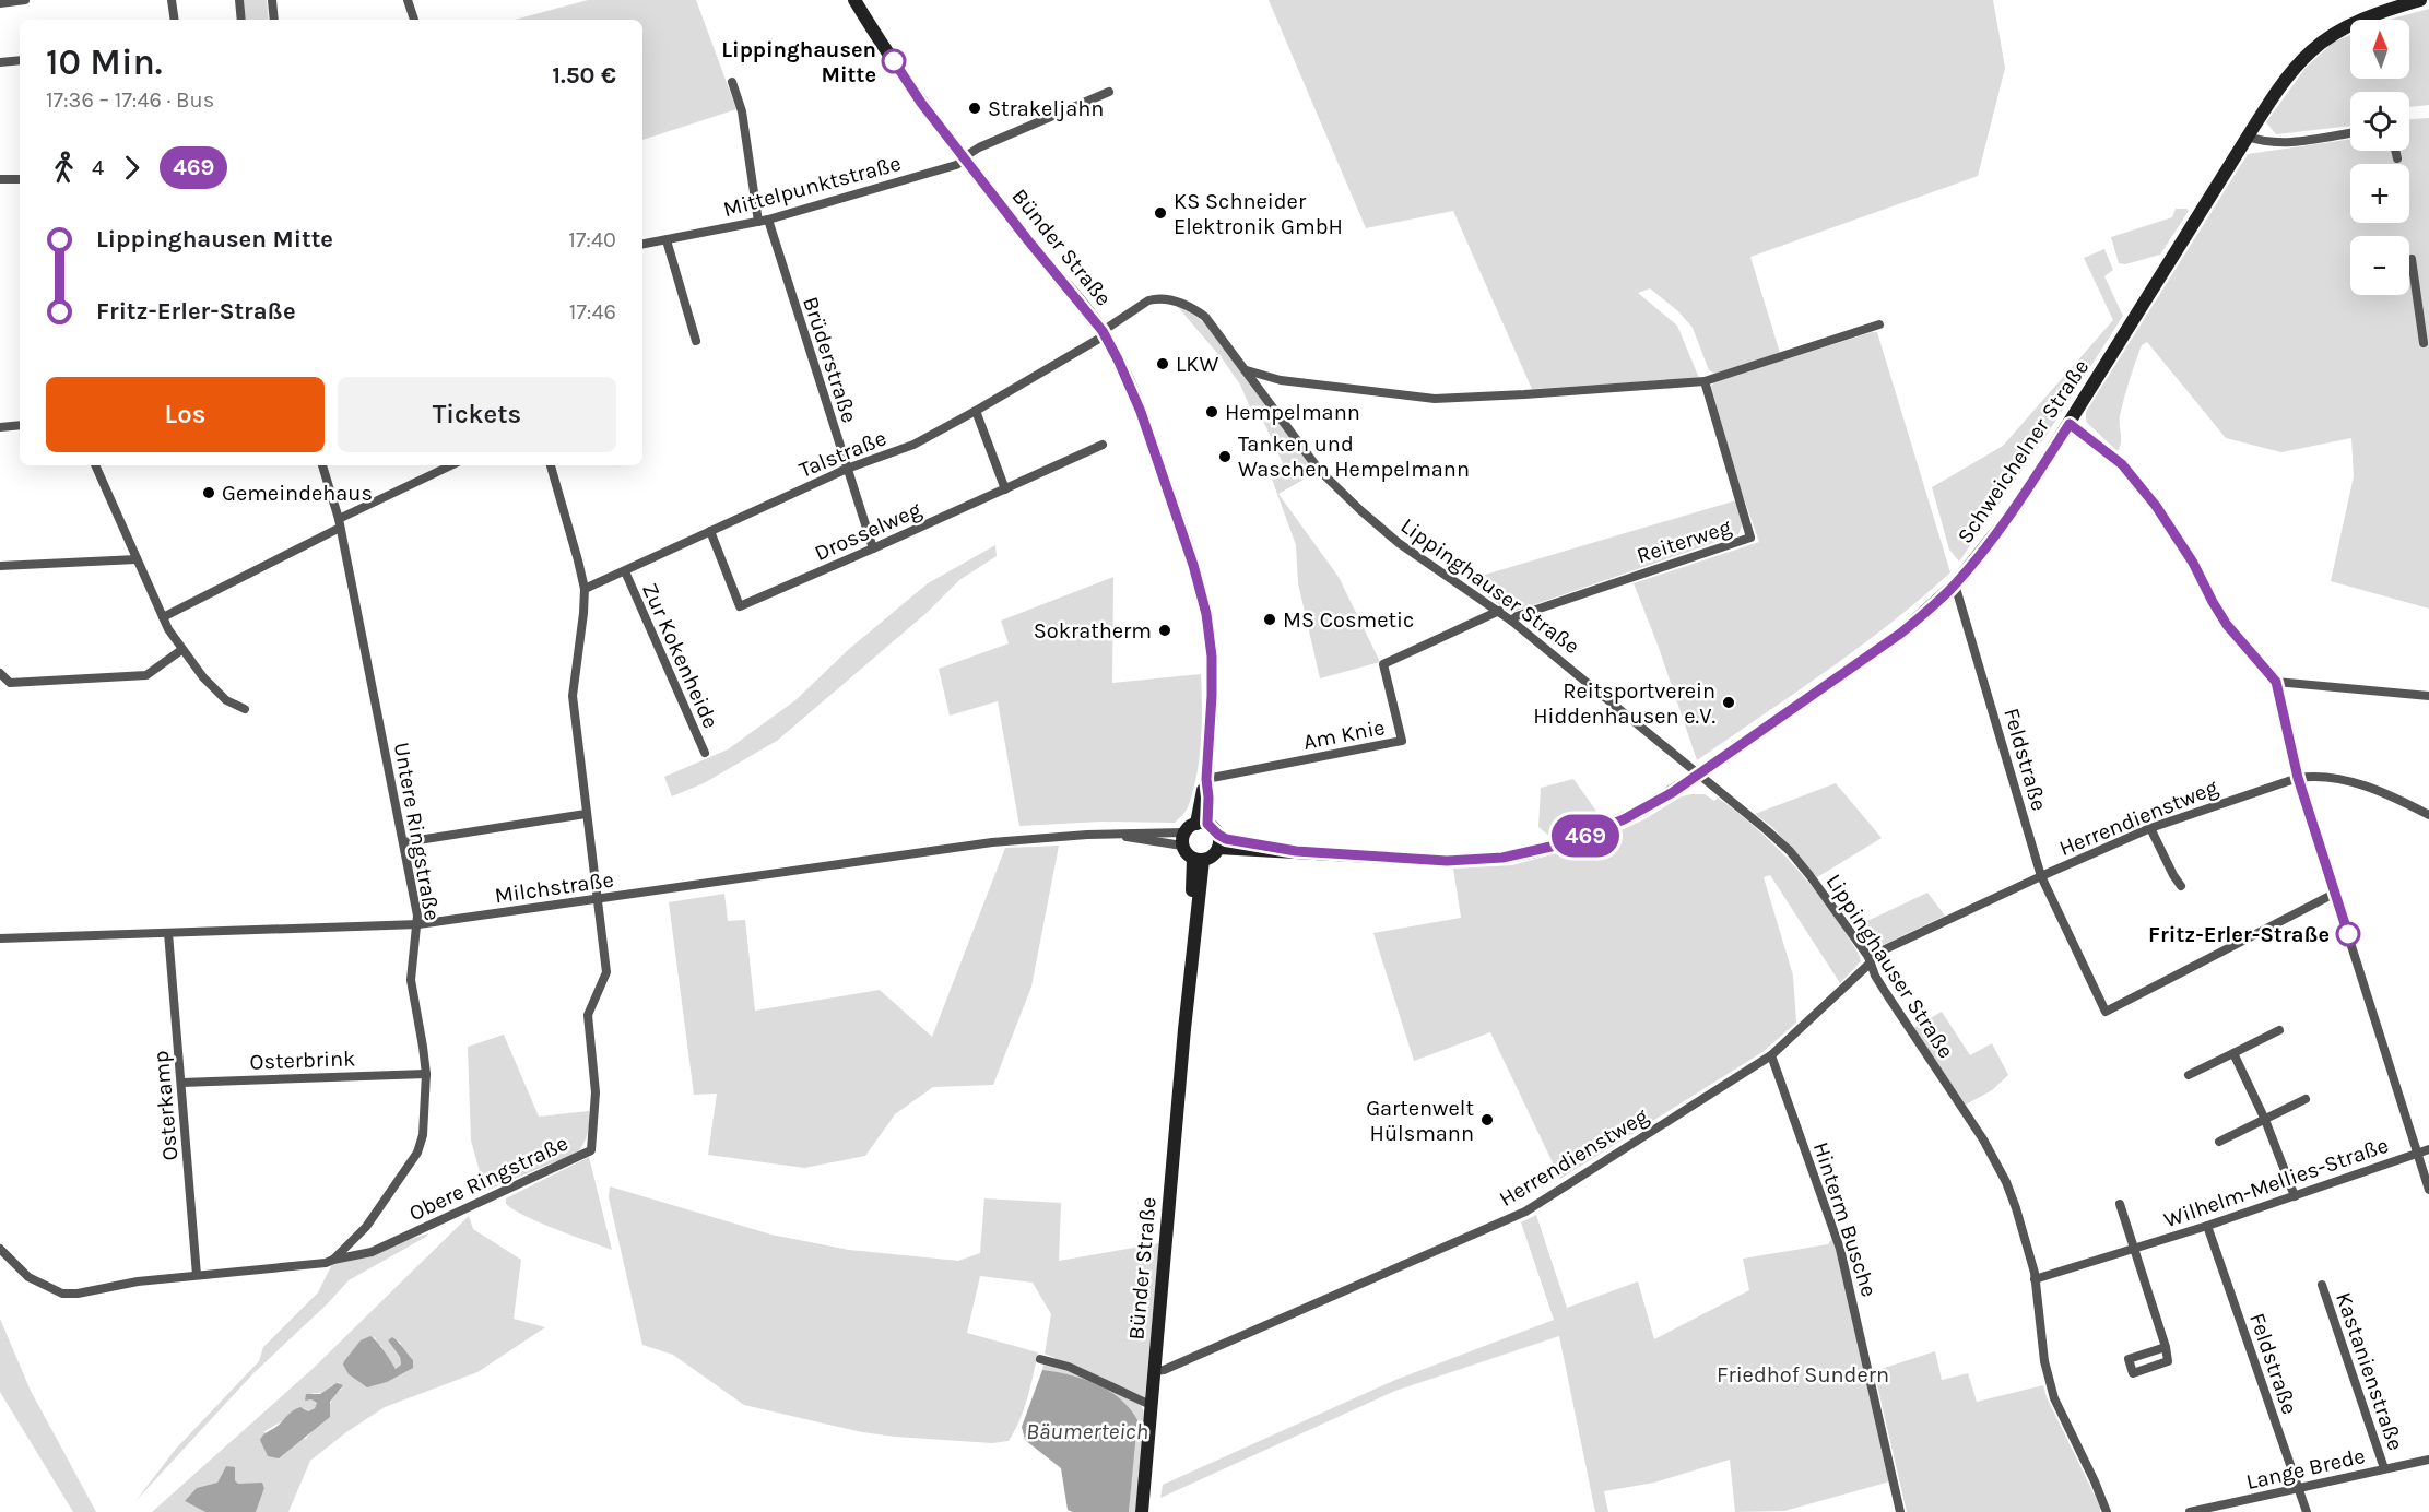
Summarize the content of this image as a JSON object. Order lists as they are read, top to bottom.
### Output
{
  "streets": {
    "main road": ["Bünder Straße", "Schweichelner Straße"],
    "street": [
      "Mittelpunktstraße",
      "Brüderstraße",
      "Talstraße",
      "Drosselweg",
      "Reiterweg",
      "Lippinghauser Straße",
      "Zur Kokenheide",
      "Am Knie",
      "Feldstraße",
      "Herrendienstweg",
      "Untere Ringstraße",
      "Milchstraße",
      "Osterbrink",
      "Osterkamp",
      "Obere Ringstraße",
      "Wilhelm-Mellies-Straße",
      "Hinterm Busche",
      "Kastanienstraße",
      "Lange Brede"
    ]
  },
  "crossings": [
    ["Mittelpunktstraße", "Bünder Straße"],
    ["Mittelpunktstraße", "Brüderstraße"],
    ["Bünder Straße", "Schweichelner Straße"],
    ["Bünder Straße", "Talstraße"],
    ["Bünder Straße", "Lippinghauser Straße"],
    ["Bünder Straße", "Am Knie"],
    ["Bünder Straße", "Herrendienstweg"],
    ["Bünder Straße", "Milchstraße"],
    ["Brüderstraße", "Talstraße"],
    ["Brüderstraße", "Drosselweg"],
    ["Schweichelner Straße", "Lippinghauser Straße"],
    ["Schweichelner Straße", "Feldstraße"],
    ["Schweichelner Straße", "Milchstraße"],
    ["Talstraße", "Drosselweg"],
    ["Talstraße", "Lippinghauser Straße"],
    ["Talstraße", "Zur Kokenheide"],
    ["Talstraße", "Obere Ringstraße"],
    ["Reiterweg", "Lippinghauser Straße"],
    ["Lippinghauser Straße", "Am Knie"],
    ["Lippinghauser Straße", "Herrendienstweg"],
    ["Lippinghauser Straße", "Wilhelm-Mellies-Straße"],
    ["Feldstraße", "Herrendienstweg"],
    ["Feldstraße", "Wilhelm-Mellies-Straße"],
    ["Feldstraße", "Lange Brede"],
    ["Herrendienstweg", "Hinterm Busche"],
    ["Untere Ringstraße", "Milchstraße"],
    ["Untere Ringstraße", "Osterbrink"],
    ["Untere Ringstraße", "Obere Ringstraße"],
    ["Milchstraße", "Osterkamp"],
    ["Milchstraße", "Obere Ringstraße"],
    ["Osterbrink", "Osterkamp"],
    ["Kastanienstraße", "Lange Brede"]
  ],
  "water": ["Bäumerteich"],
  "parks": ["Friedhof Sundern"],
  "places": [
    "Lippinghausen Mitte",
    "Strakeljahn",
    "KS Schneider Elektronik GmbH",
    "LKW",
    "Hempelmann",
    "Tanken und Waschen Hempelmann",
    "Gemeindehaus",
    "MS Cosmetic",
    "Sokratherm",
    "Reitsportverein Hiddenhausen e.V.",
    "Fritz-Erler-Straße",
    "Gartenwelt Hülsmann"
  ],
  "lines": ["bus line 469"],
  "north": "top",
  "page": {
    "on_map": "469",
    "map_buttons": ["+", "−"],
    "heading": ["10 Min.", "17:36 – 17:46 · Bus", "1.50 €"],
    "legs": ["4", "469"],
    "list": [
      {
        "name": "Lippinghausen Mitte",
        "value": "17:40"
      },
      {
        "name": "Fritz-Erler-Straße",
        "value": "17:46"
      }
    ],
    "buttons": ["Los", "Tickets"]
  }
}
